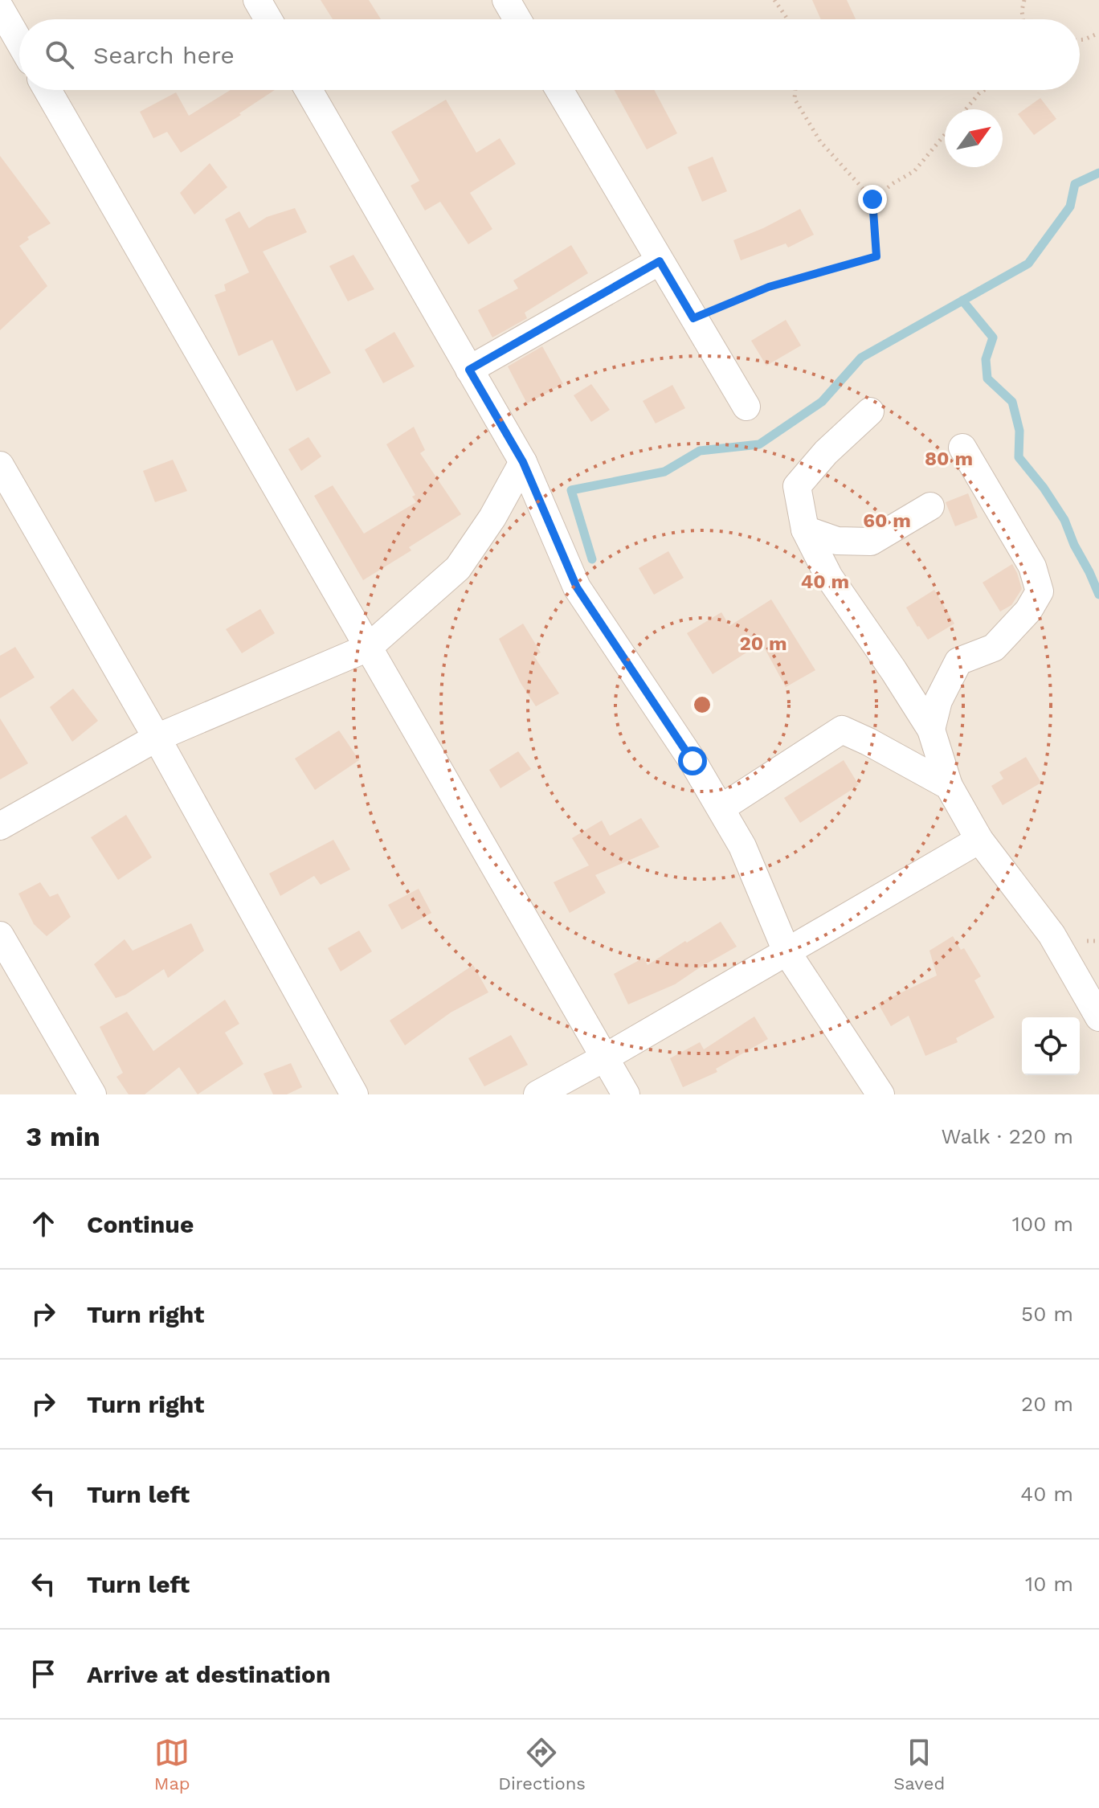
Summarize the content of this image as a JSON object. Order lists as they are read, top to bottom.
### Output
{
  "north": "top right",
  "page": {
    "search": "Search here",
    "heading": ["3 min", "Walk · 220 m"],
    "list": [
      ["Continue", "100 m"],
      ["Turn right", "50 m"],
      ["Turn right", "20 m"],
      ["Turn left", "40 m"],
      ["Turn left", "10 m"],
      "Arrive at destination"
    ],
    "nav": ["Map", "Directions", "Saved"]
  },
  "rings": [
    "80 m",
    "60 m",
    "40 m",
    "20 m"
  ]
}
